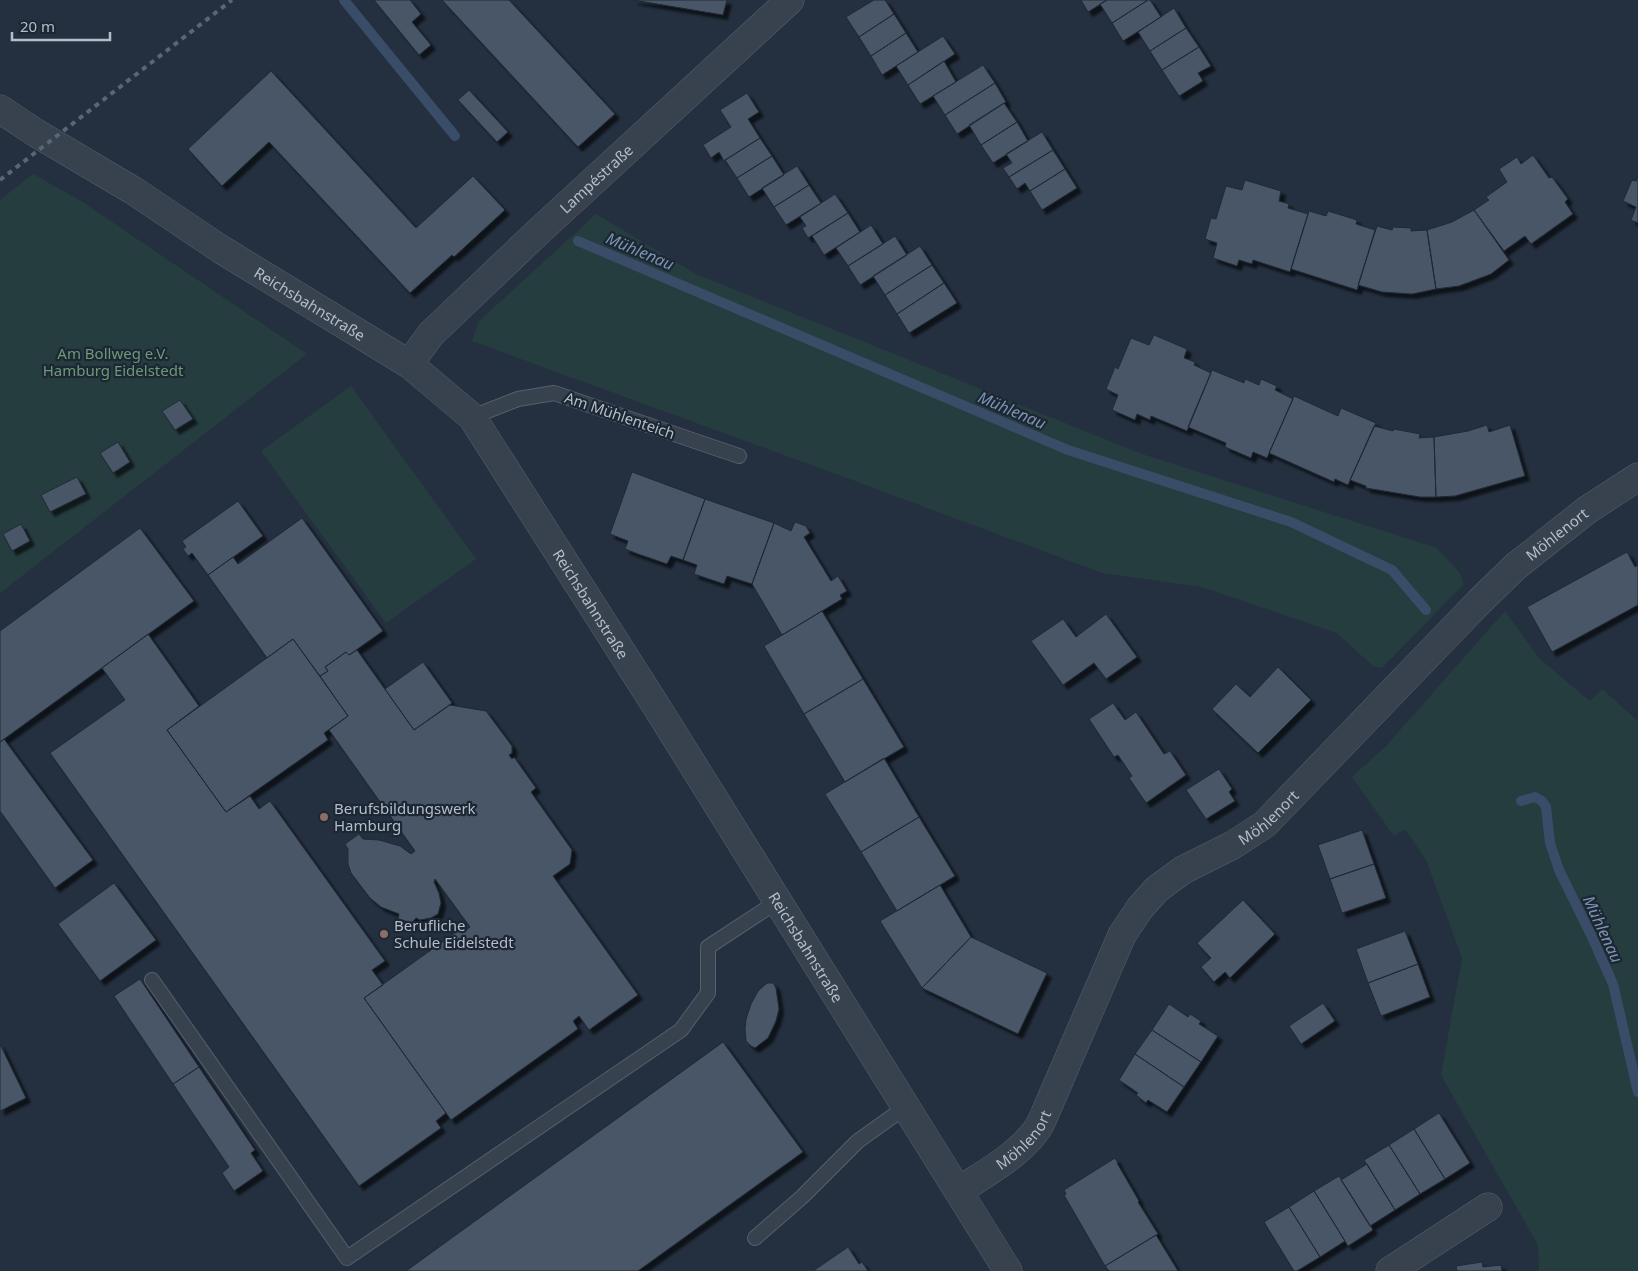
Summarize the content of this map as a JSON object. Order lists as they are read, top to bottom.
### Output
{
  "streets": {
    "street": ["Lampéstraße", "Reichsbahnstraße", "Möhlenort"],
    "lane": ["Am Mühlenteich"]
  },
  "crossings": [
    ["Lampéstraße", "Reichsbahnstraße"],
    ["Reichsbahnstraße", "Am Mühlenteich"],
    ["Reichsbahnstraße", "Möhlenort"]
  ],
  "water": ["Mühlenau"],
  "parks": ["Am Bollweg e.V. Hamburg Eidelstedt"],
  "places": ["Berufsbildungswerk Hamburg", "Berufliche Schule Eidelstedt"],
  "scale_bar": "20 m"
}
